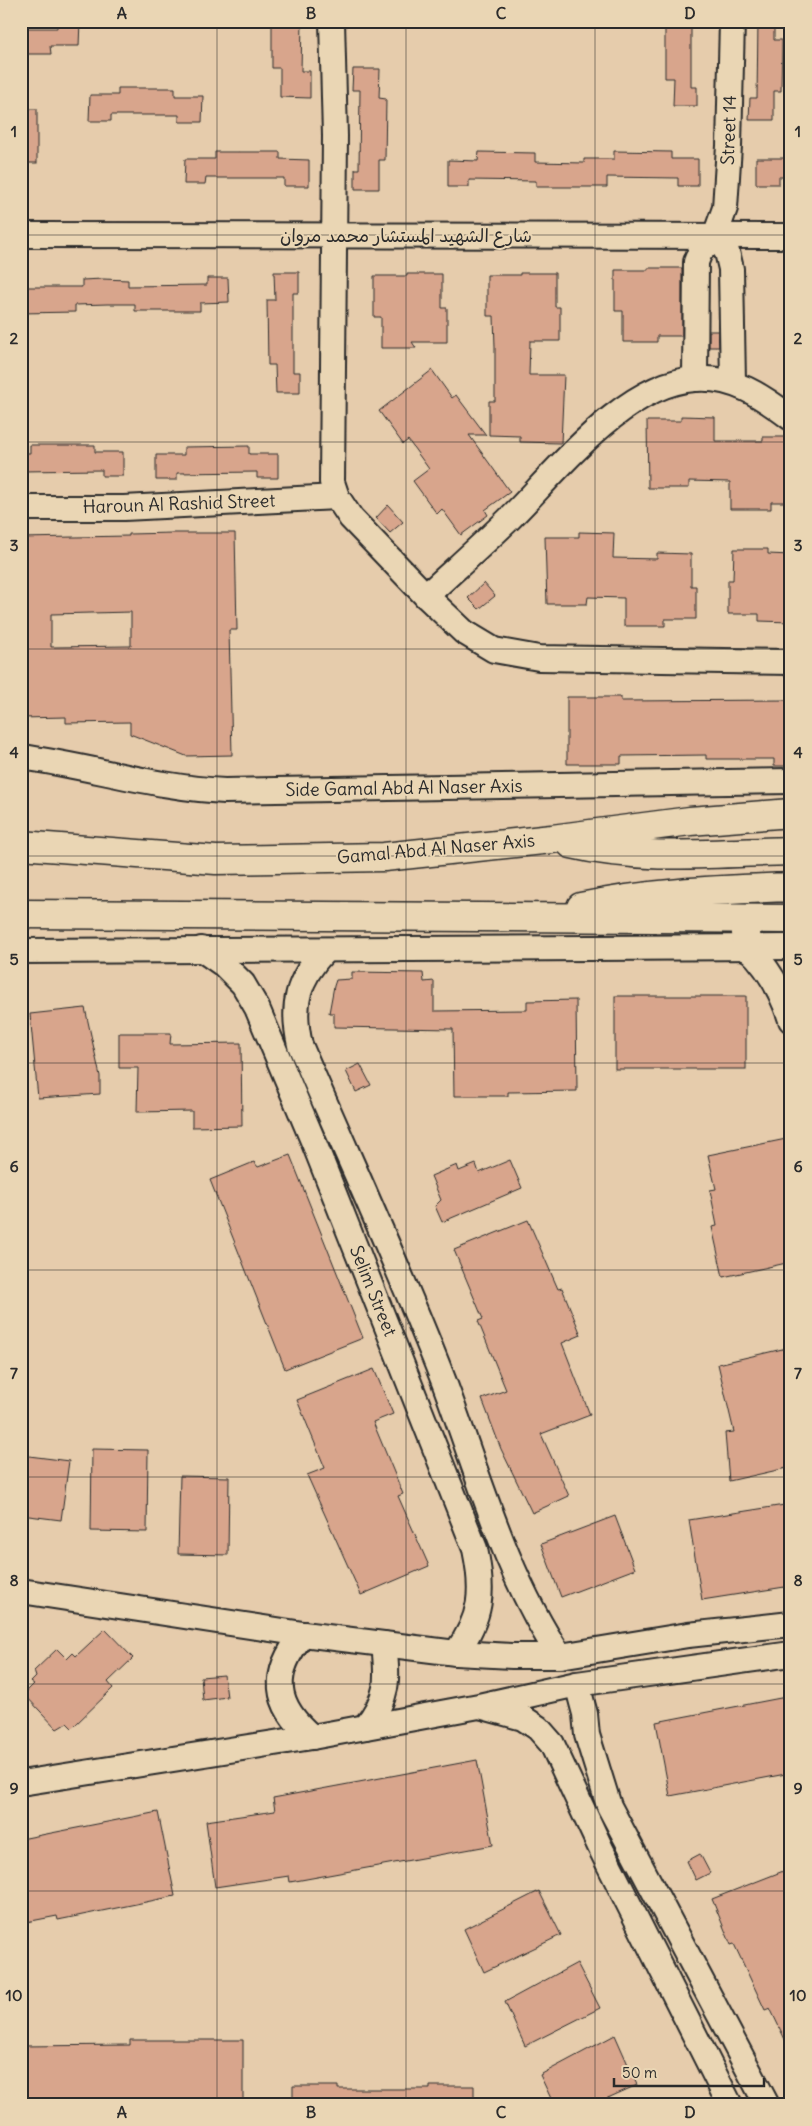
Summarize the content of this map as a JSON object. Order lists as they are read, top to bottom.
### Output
{
  "streets": {
    "main road": ["Gamal Abd Al Naser Axis"],
    "street": [
      "Street 14",
      "شارع الشهيد المستشار محمد مروان",
      "Haroun Al Rashid Street",
      "Side Gamal Abd Al Naser Axis",
      "Selim Street"
    ]
  },
  "crossings": [
    ["Street 14", "شارع الشهيد المستشار محمد مروان"]
  ],
  "scale_bar": "50 m",
  "grid": {
    "columns": [
      "A",
      "B",
      "C",
      "D"
    ],
    "rows": [
      "1",
      "2",
      "3",
      "4",
      "5",
      "6",
      "7",
      "8",
      "9",
      "10"
    ]
  }
}
